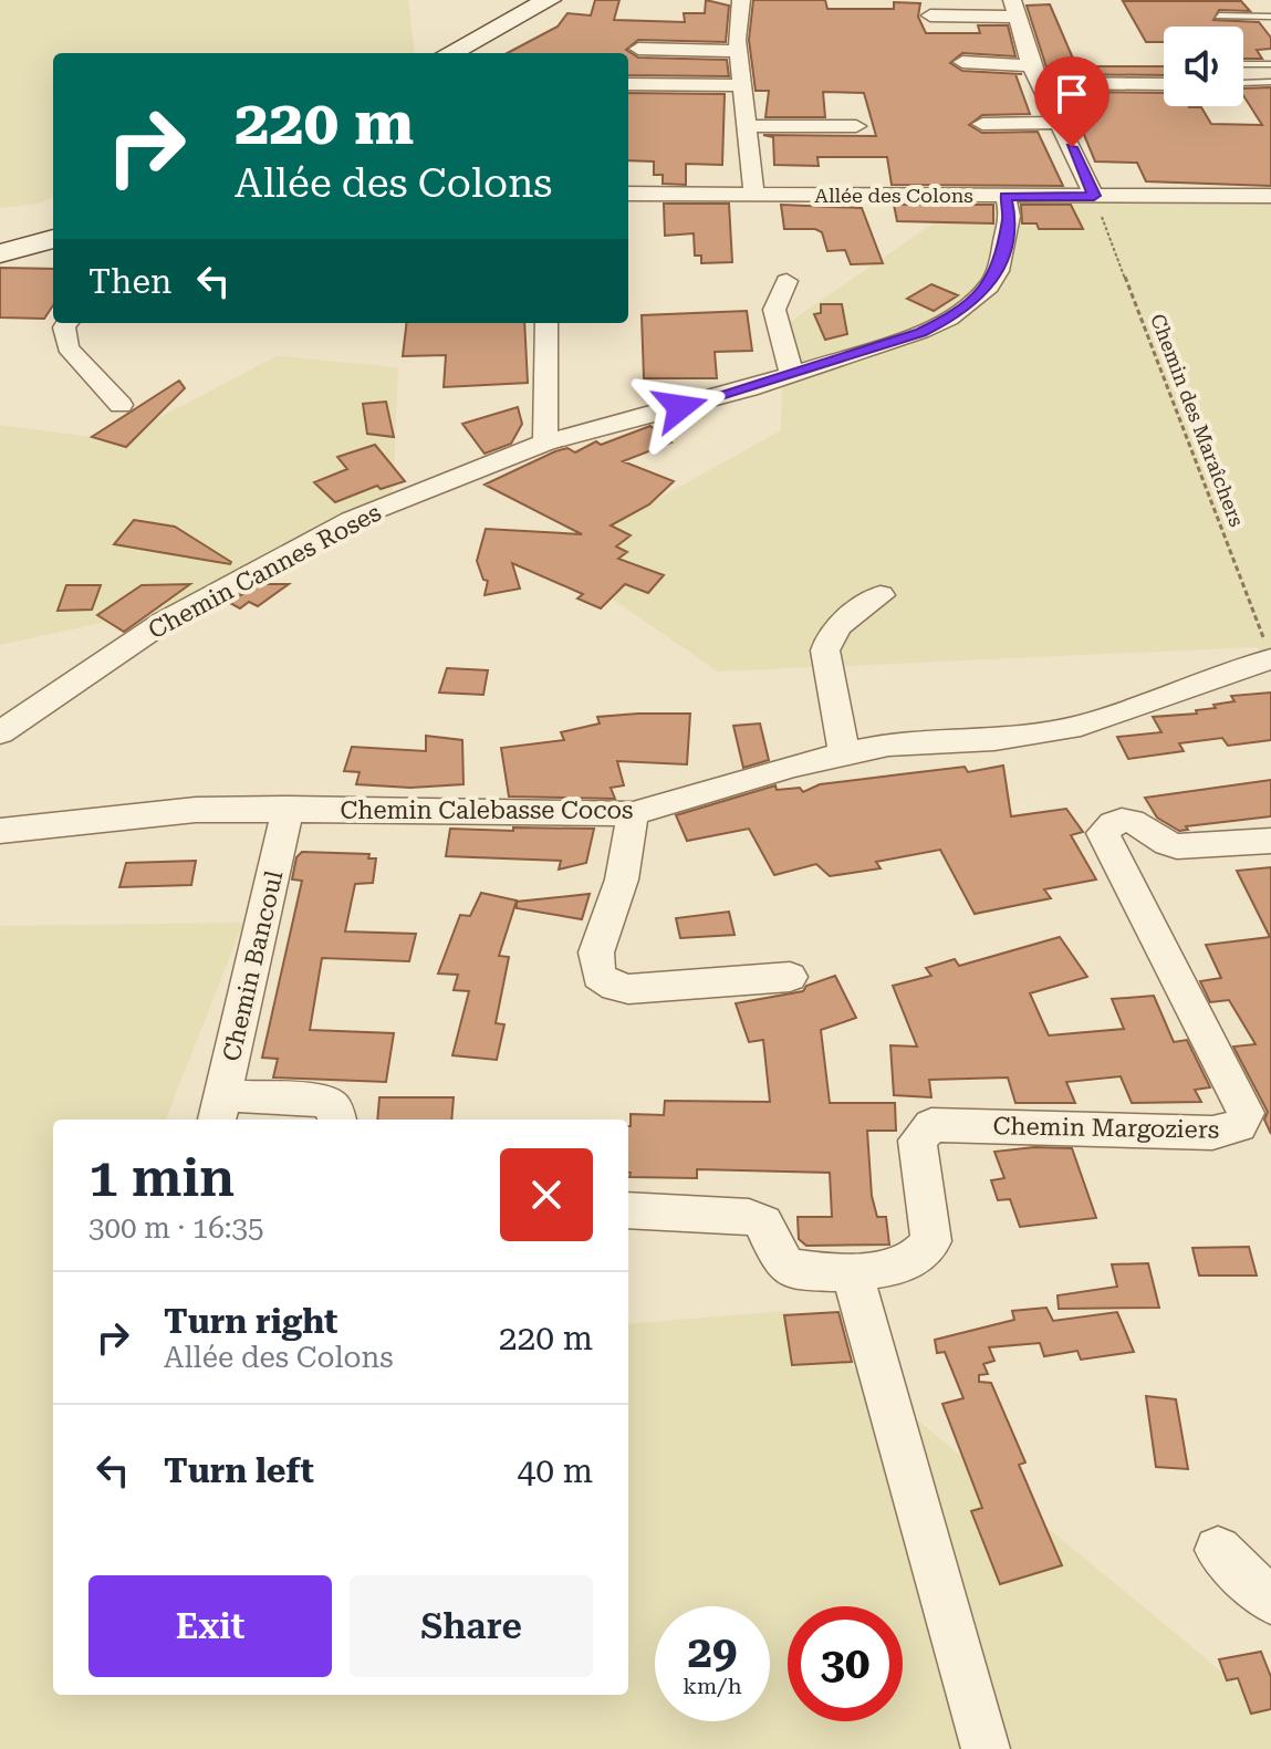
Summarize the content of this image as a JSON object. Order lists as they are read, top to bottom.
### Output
{
  "streets": {
    "street": [
      "Allée des Colons",
      "Chemin Cannes Roses",
      "Chemin Calebasse Cocos",
      "Chemin Bancoul",
      "Chemin Margoziers"
    ],
    "path": ["Chemin des Maraîchers"]
  },
  "crossings": [
    ["Allée des Colons", "Chemin des Maraîchers"],
    ["Allée des Colons", "Chemin Cannes Roses"],
    ["Chemin des Maraîchers", "Chemin Calebasse Cocos"],
    ["Chemin Calebasse Cocos", "Chemin Bancoul"]
  ],
  "page": {
    "turn": ["220 m", "Allée des Colons"],
    "then": "Then",
    "heading": ["1 min", "300 m · 16:35"],
    "list": [
      {
        "name": "Turn right",
        "note": "Allée des Colons",
        "value": "220 m"
      },
      {
        "name": "Turn left",
        "value": "40 m"
      }
    ],
    "buttons": ["Exit", "Share"],
    "speed": "29 km/h",
    "limit": "30"
  }
}
